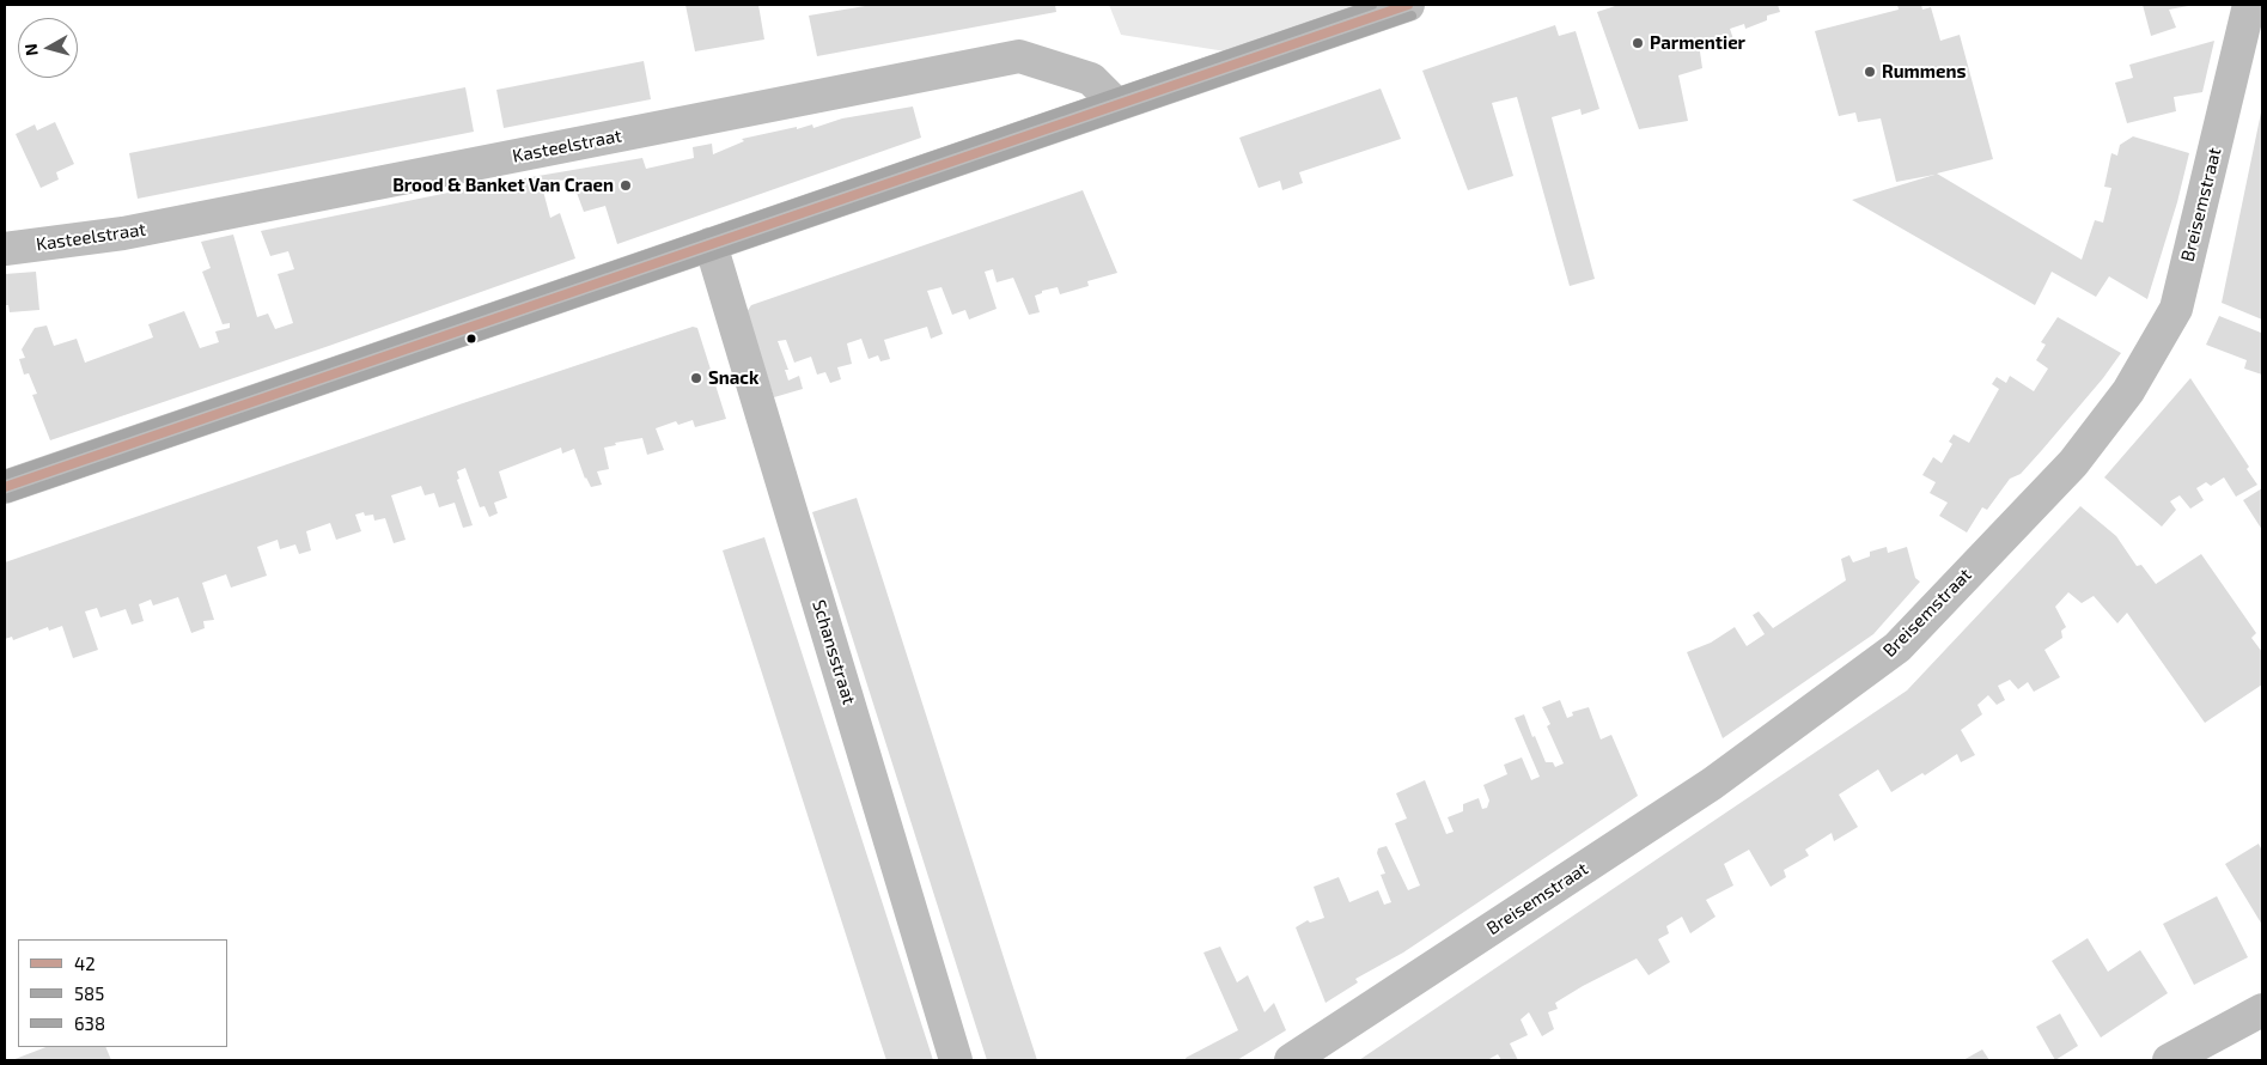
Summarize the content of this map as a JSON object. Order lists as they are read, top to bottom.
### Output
{
  "streets": {
    "street": ["Kasteelstraat", "Breisemstraat", "Schansstraat"]
  },
  "places": [
    "Parmentier",
    "Rummens",
    "Brood & Banket Van Craen",
    "Snack"
  ],
  "lines": ["transit line 42", "transit line 638", "transit line 585"],
  "legend": ["42", "585", "638"],
  "north": "left"
}
